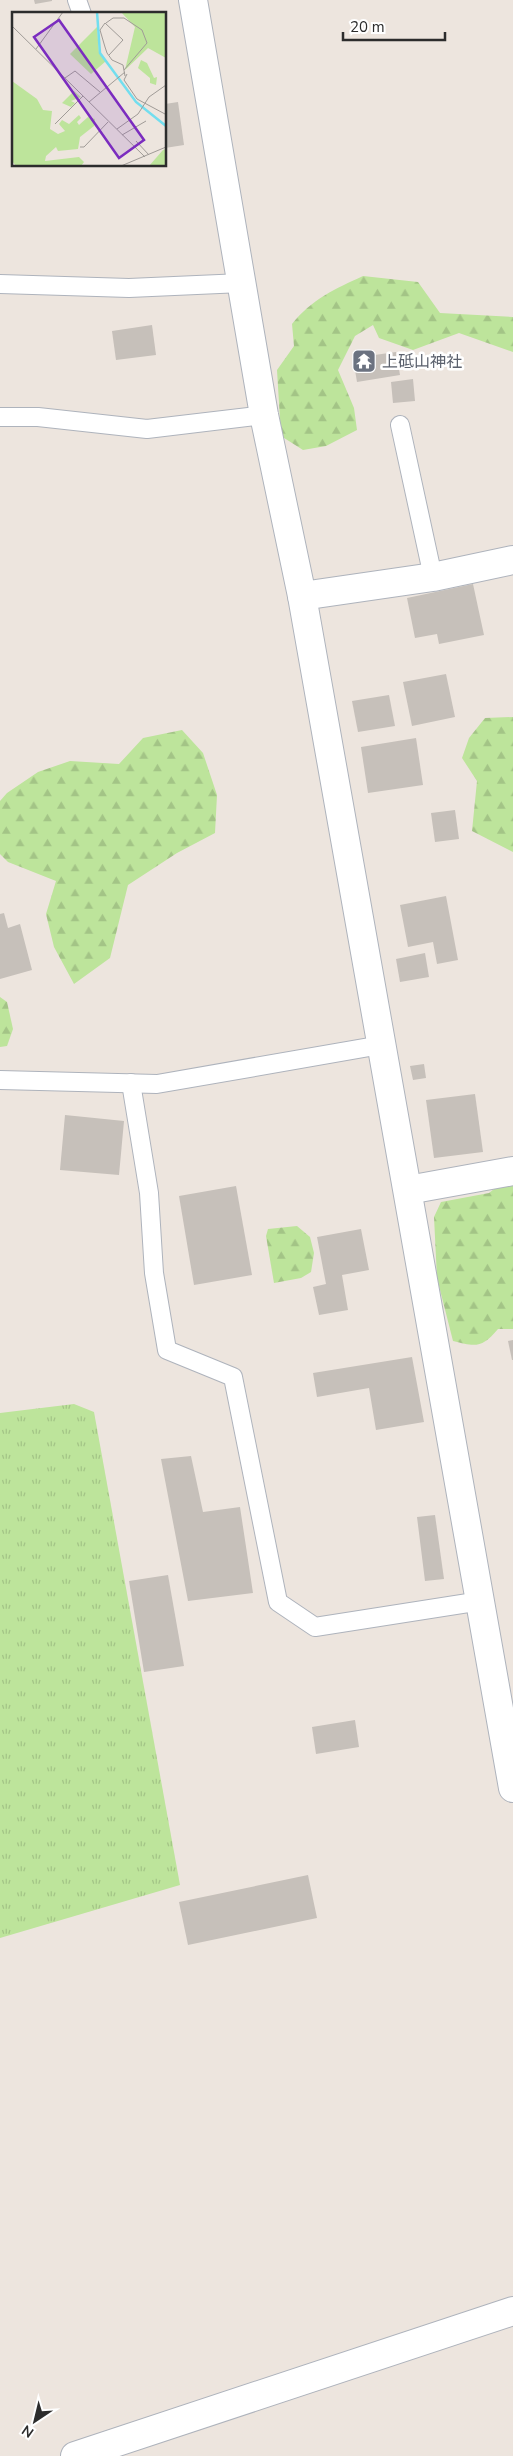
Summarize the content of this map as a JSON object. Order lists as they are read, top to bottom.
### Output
{
  "places": {
    "temple": ["上砥山神社"]
  },
  "scale_bar": "20 m",
  "north": "bottom left"
}
